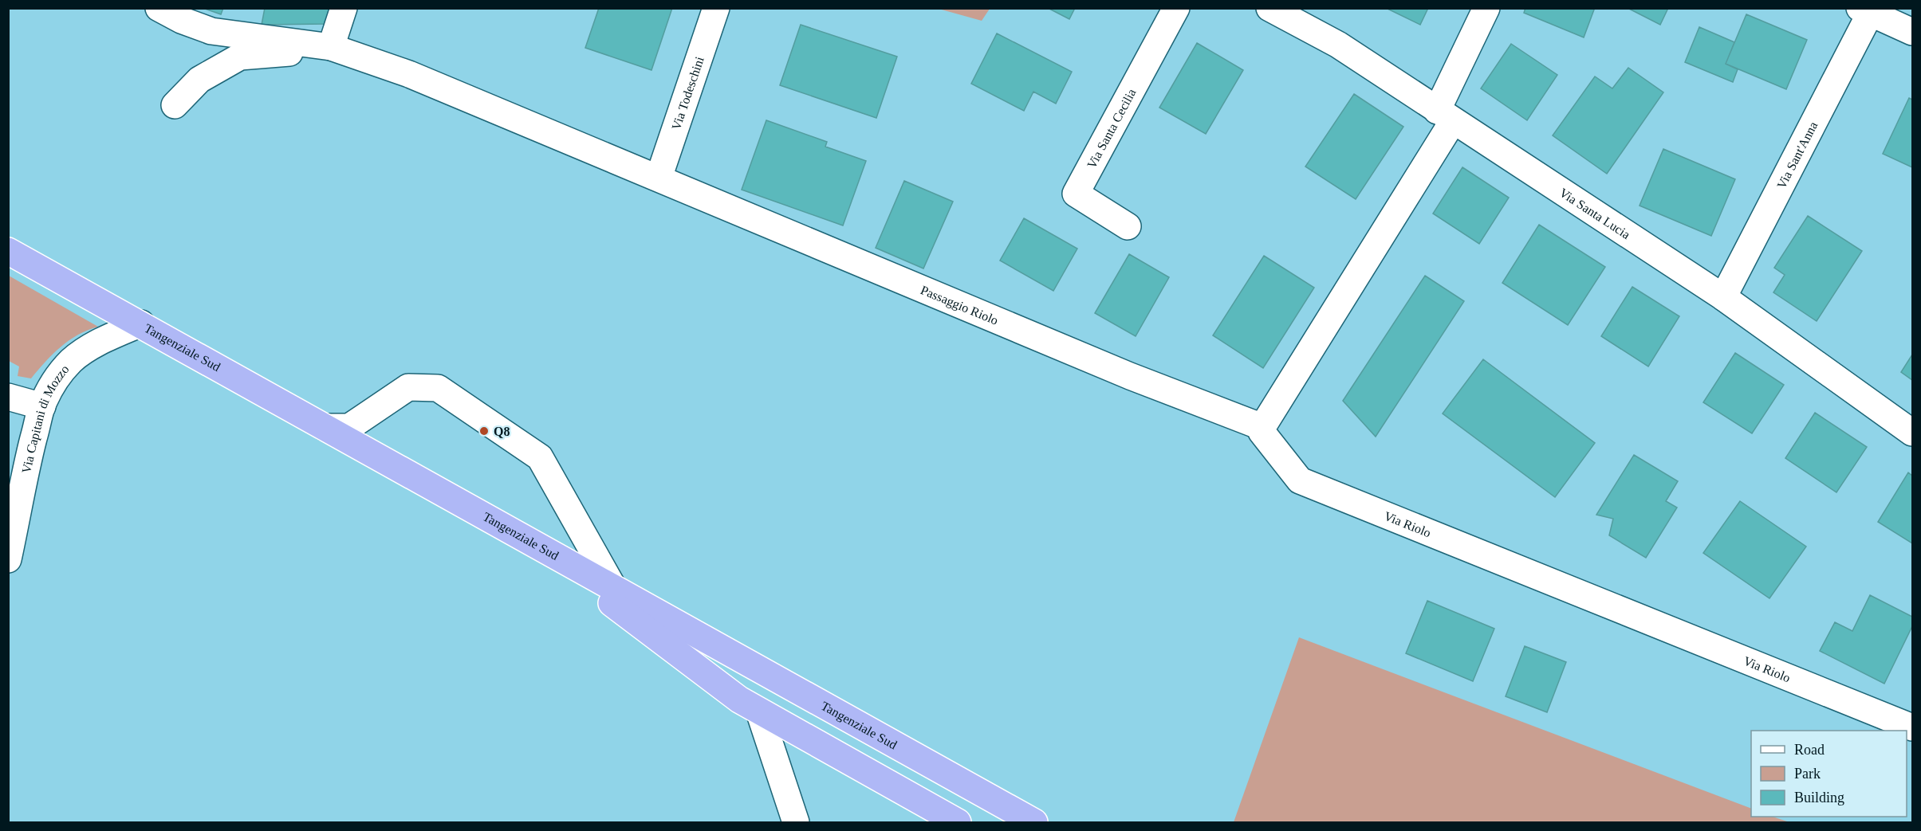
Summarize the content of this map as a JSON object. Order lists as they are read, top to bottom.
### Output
{
  "streets": {
    "highway": ["Tangenziale Sud"],
    "street": [
      "Via Todeschini",
      "Via Santa Cecilia",
      "Via Sant'Anna",
      "Via Santa Lucia",
      "Passaggio Riolo",
      "Via Capitani di Mozzo",
      "Via Riolo"
    ]
  },
  "crossings": [
    ["Via Todeschini", "Passaggio Riolo"],
    ["Via Sant'Anna", "Via Santa Lucia"],
    ["Passaggio Riolo", "Via Riolo"],
    ["Tangenziale Sud", "Via Capitani di Mozzo"]
  ],
  "places": ["Q8"],
  "legend": ["Road", "Park", "Building"]
}
